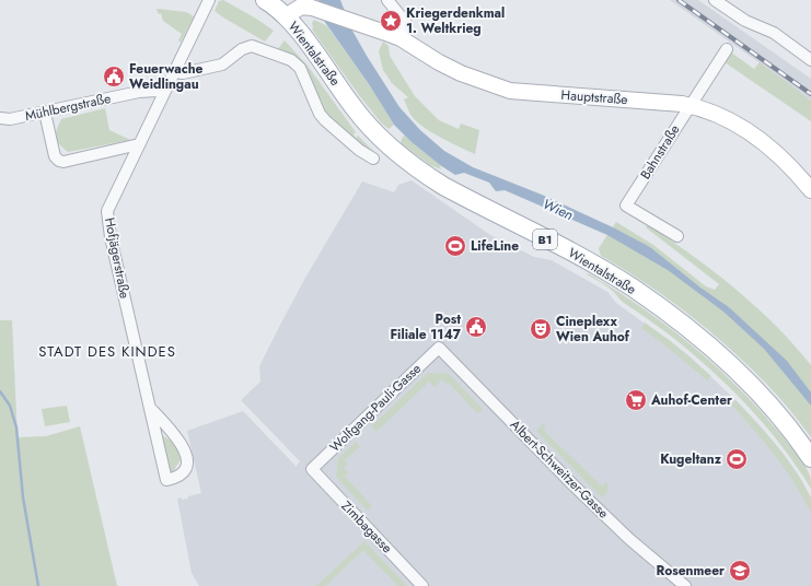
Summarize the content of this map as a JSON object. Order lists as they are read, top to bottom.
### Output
{
  "streets": {
    "main road": ["Wientalstraße", "Hauptstraße", "B1"],
    "street": [
      "Mühlbergstraße",
      "Bahnstraße",
      "Hofjägerstraße",
      "Wolfgang-Pauli-Gasse",
      "Albert-Schweitzer-Gasse",
      "Zimbagasse"
    ]
  },
  "crossings": [
    ["Wientalstraße", "Hauptstraße"],
    ["Wientalstraße", "B1"],
    ["Hauptstraße", "Bahnstraße"],
    ["Hauptstraße", "B1"],
    ["Mühlbergstraße", "Hofjägerstraße"],
    ["Wolfgang-Pauli-Gasse", "Albert-Schweitzer-Gasse"],
    ["Wolfgang-Pauli-Gasse", "Zimbagasse"]
  ],
  "districts": ["STADT DES KINDES"],
  "water": ["Wien"],
  "places": {
    "place": ["Kriegerdenkmal 1. Weltkrieg"],
    "public building": ["Feuerwache Weidlingau", "Post Filiale 1147"],
    "sports": ["LifeLine", "Kugeltanz"],
    "theatre": ["Cineplexx Wien Auhof"],
    "supermarket": ["Auhof-Center"],
    "school or university": ["Rosenmeer"]
  }
}
